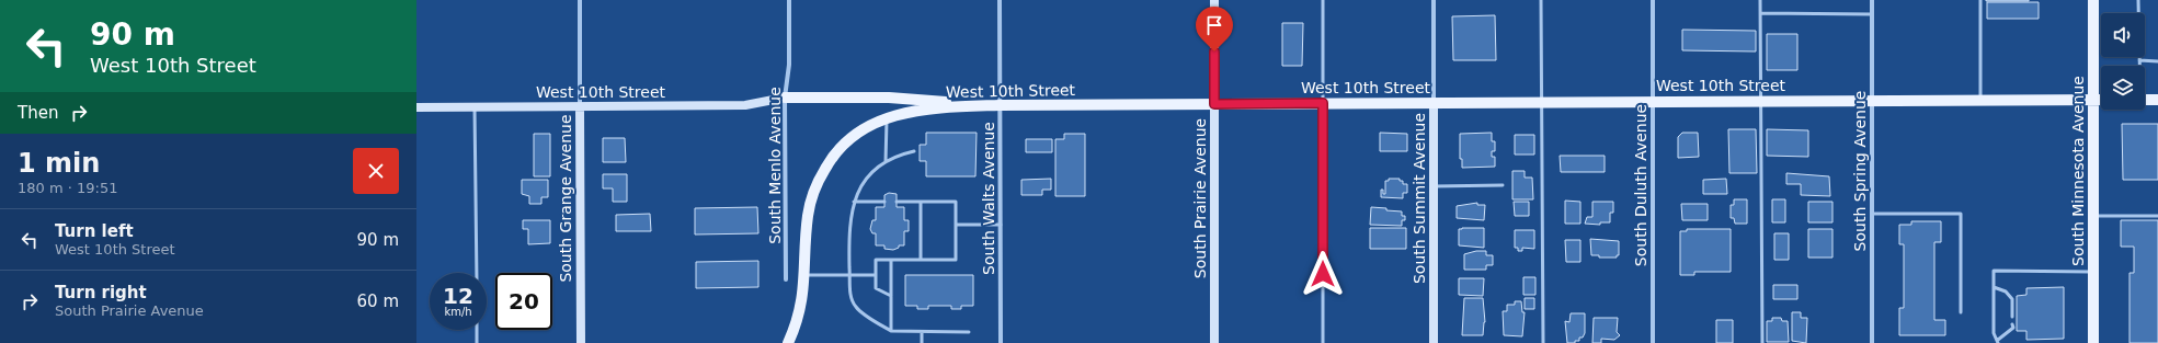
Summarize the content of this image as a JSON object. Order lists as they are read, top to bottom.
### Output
{
  "streets": {
    "main road": ["West 10th Street", "South Minnesota Avenue"],
    "street": [
      "South Menlo Avenue",
      "South Spring Avenue",
      "South Duluth Avenue",
      "South Grange Avenue",
      "South Walts Avenue",
      "South Prairie Avenue",
      "South Summit Avenue"
    ]
  },
  "crossings": [
    ["West 10th Street", "South Menlo Avenue"],
    ["West 10th Street", "South Spring Avenue"],
    ["West 10th Street", "South Minnesota Avenue"],
    ["West 10th Street", "South Duluth Avenue"],
    ["West 10th Street", "South Grange Avenue"],
    ["West 10th Street", "South Walts Avenue"],
    ["West 10th Street", "South Prairie Avenue"],
    ["West 10th Street", "South Summit Avenue"]
  ],
  "page": {
    "turn": ["90 m", "West 10th Street"],
    "then": "Then",
    "heading": ["1 min", "180 m · 19:51"],
    "list": [
      {
        "name": "Turn left",
        "note": "West 10th Street",
        "value": "90 m"
      },
      {
        "name": "Turn right",
        "note": "South Prairie Avenue",
        "value": "60 m"
      }
    ],
    "speed": "12 km/h",
    "limit": "20"
  }
}
